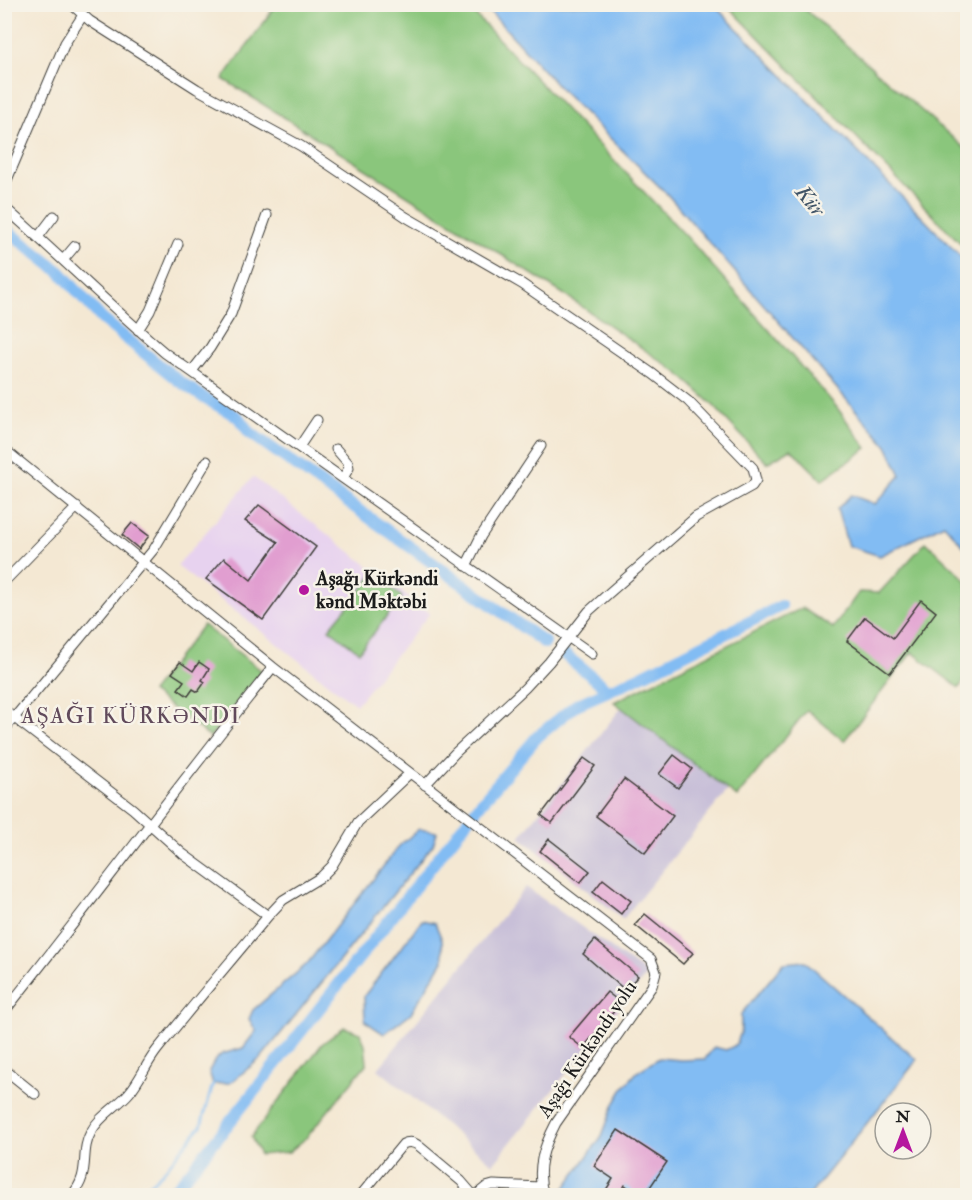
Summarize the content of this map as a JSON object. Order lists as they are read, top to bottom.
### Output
{
  "streets": {
    "street": ["Aşağı Kürkəndi yolu"]
  },
  "districts": ["AŞAĞI KÜRKƏNDI"],
  "water": ["Kür"],
  "places": ["Aşağı Kürkəndi kənd Məktəbi"],
  "north": "top"
}
